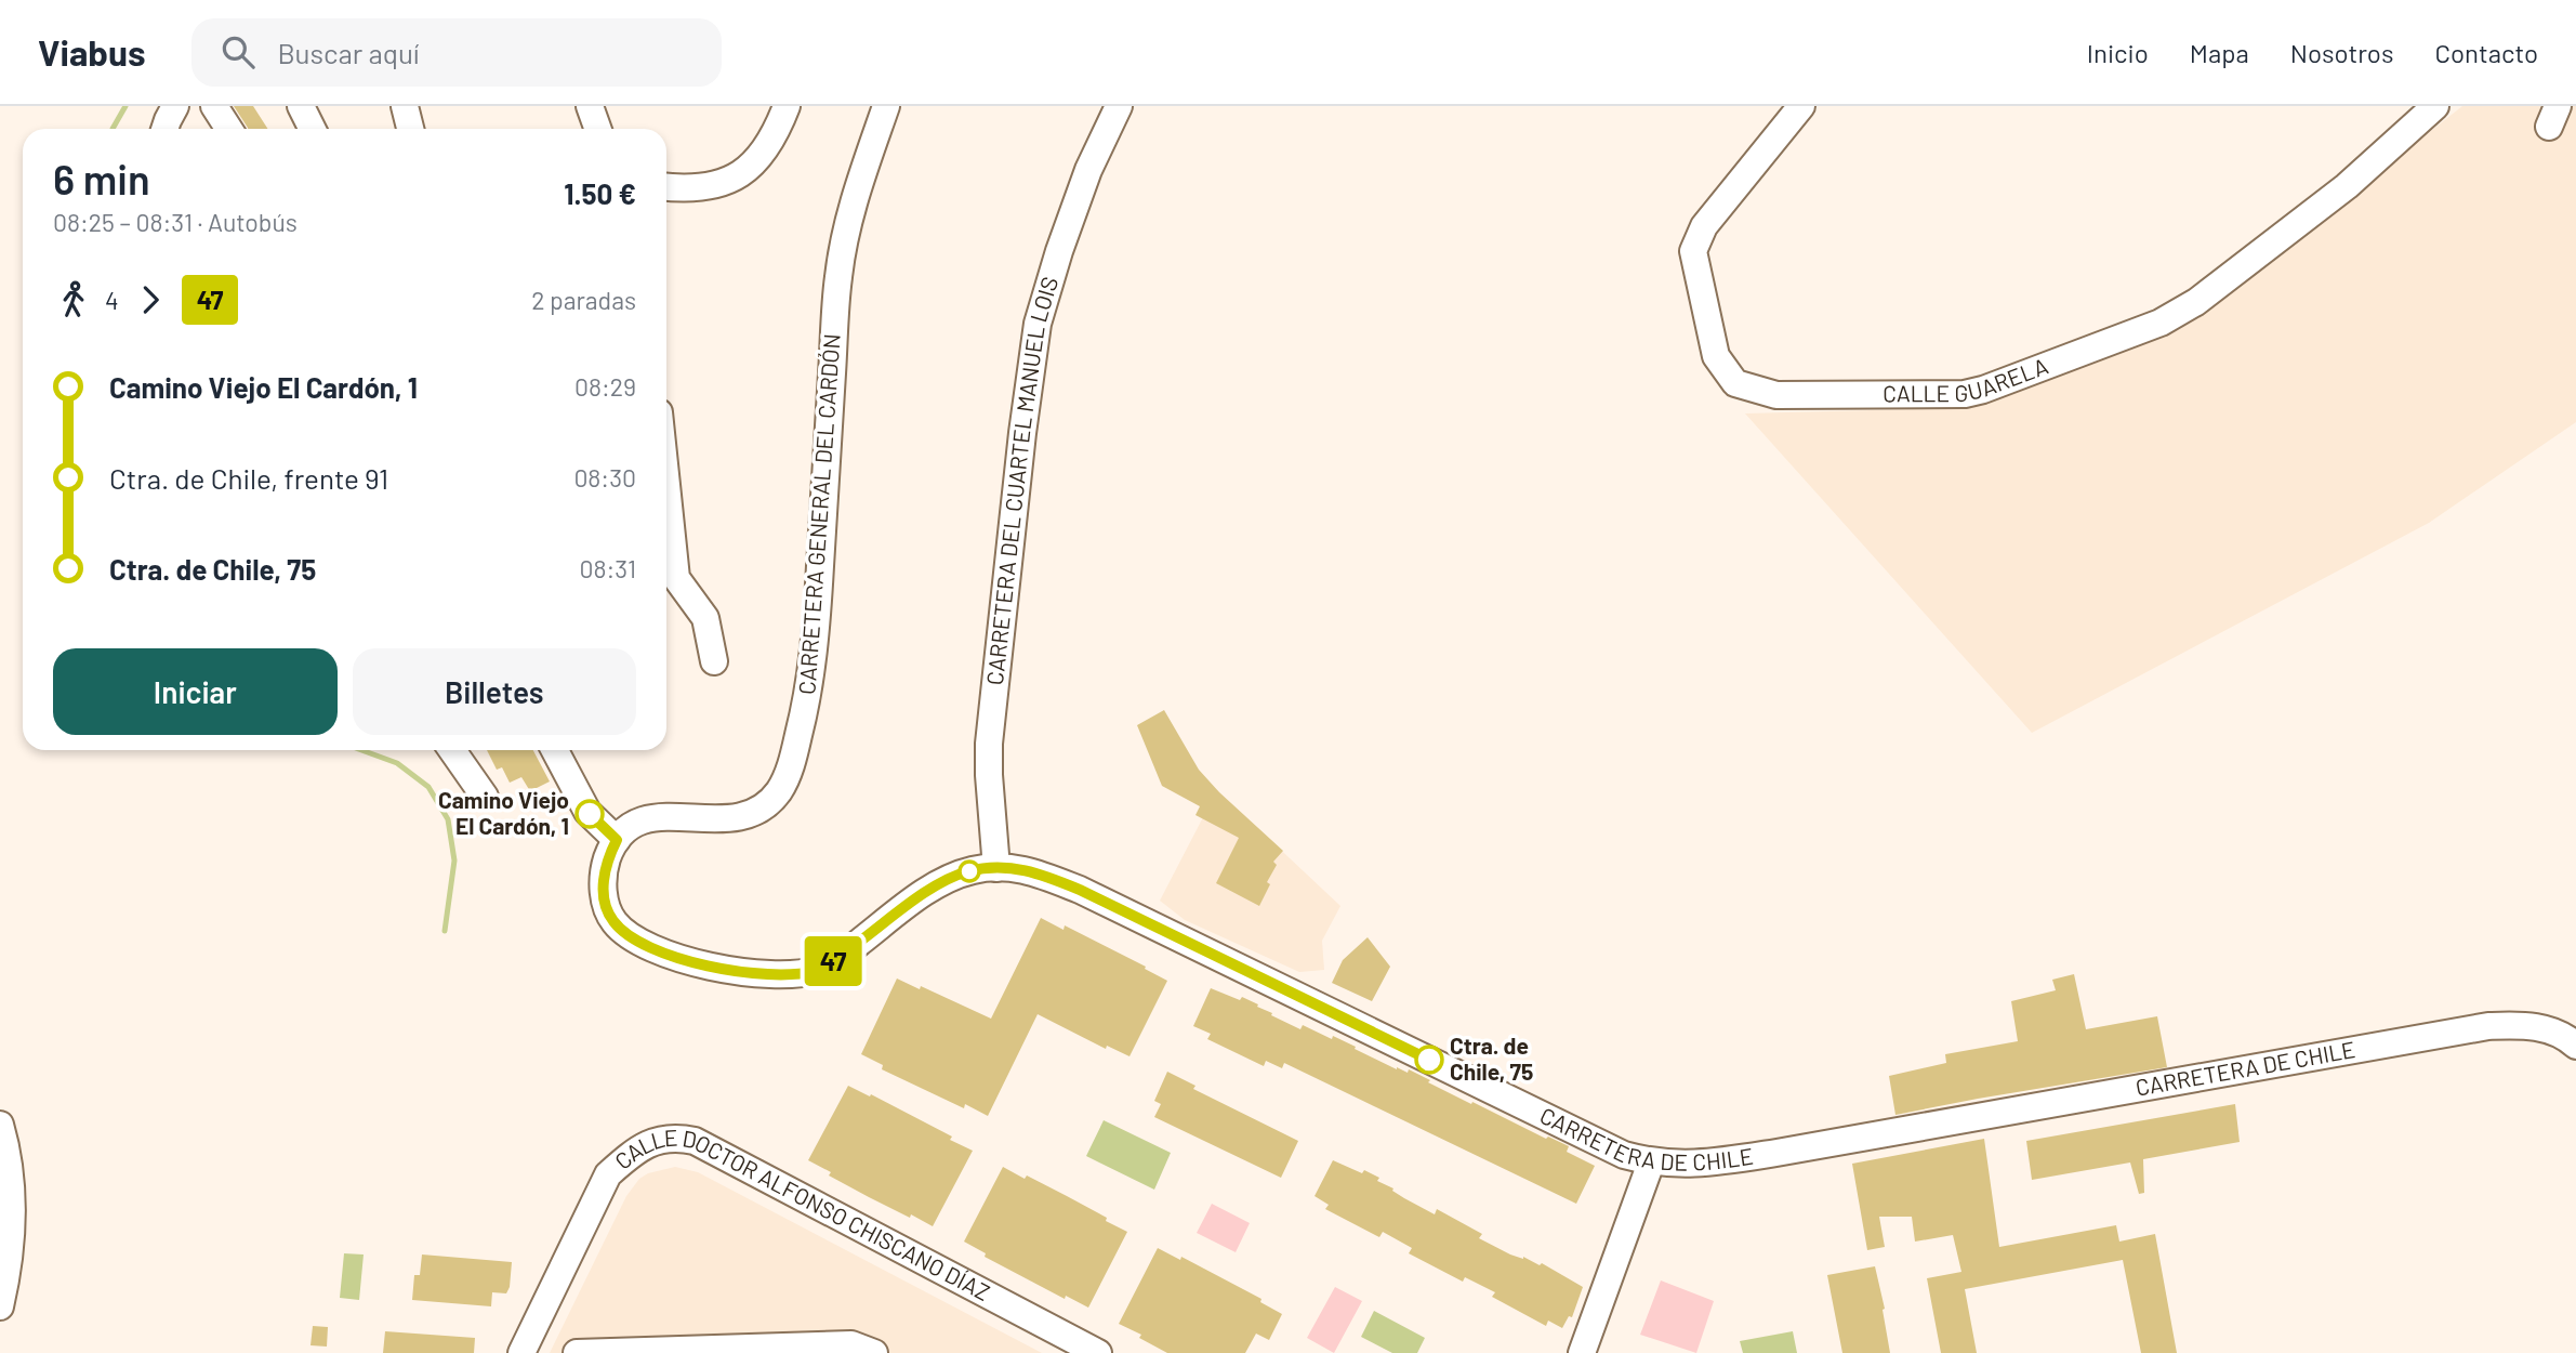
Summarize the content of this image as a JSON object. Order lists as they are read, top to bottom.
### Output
{
  "streets": {
    "street": [
      "CALLE GUARELA",
      "CARRETERA DEL CUARTEL MANUEL LOIS",
      "CARRETERA GENERAL DEL CARDÓN",
      "CARRETERA DE CHILE",
      "CALLE DOCTOR ALFONSO CHISCANO DÍAZ"
    ]
  },
  "crossings": [
    ["CARRETERA DEL CUARTEL MANUEL LOIS", "CARRETERA DE CHILE"],
    ["CARRETERA GENERAL DEL CARDÓN", "CARRETERA DE CHILE"]
  ],
  "places": ["Camino Viejo El Cardón, 1", "Ctra. de Chile, 75"],
  "lines": ["bus line 47"],
  "page": {
    "header": "Viabus",
    "search": "Buscar aquí",
    "nav": [
      "Inicio",
      "Mapa",
      "Nosotros",
      "Contacto"
    ],
    "on_map": "47",
    "heading": ["6 min", "08:25 – 08:31 · Autobús", "1.50 €"],
    "legs": ["4", "47", "2 paradas"],
    "list": [
      {
        "name": "Camino Viejo El Cardón, 1",
        "value": "08:29"
      },
      {
        "name": "Ctra. de Chile, frente 91",
        "value": "08:30"
      },
      {
        "name": "Ctra. de Chile, 75",
        "value": "08:31"
      }
    ],
    "buttons": ["Iniciar", "Billetes"]
  }
}
